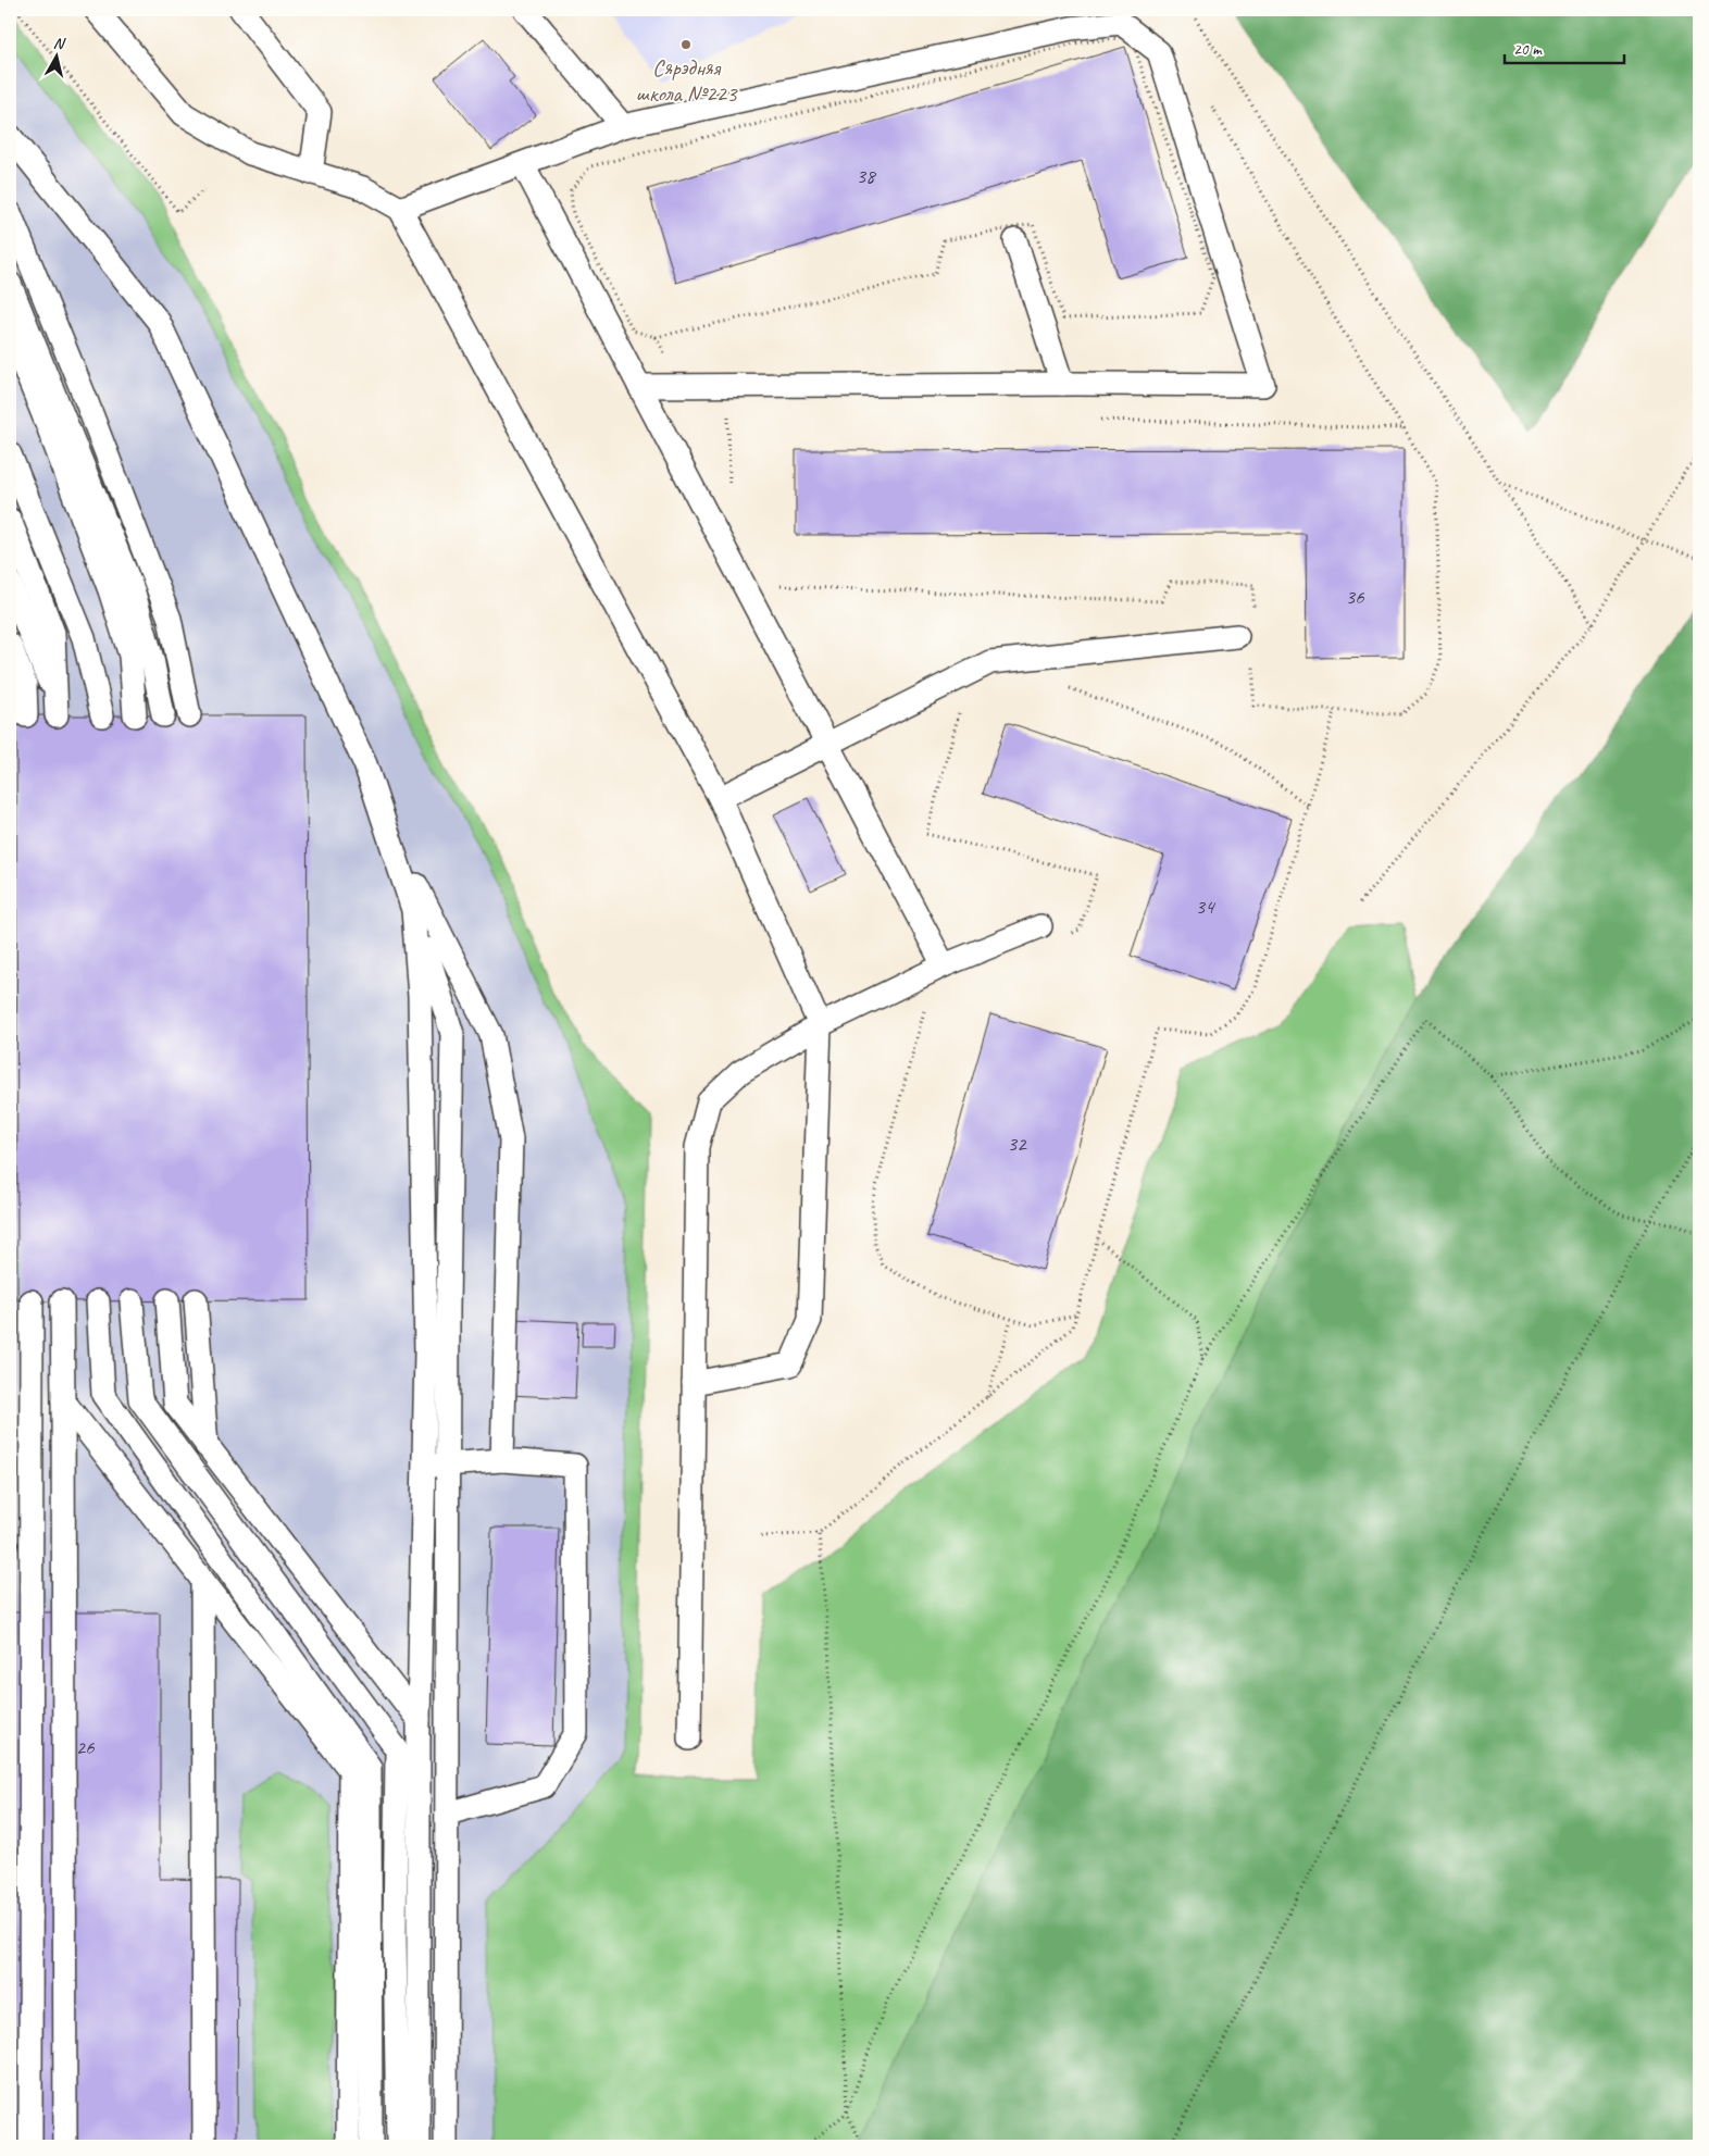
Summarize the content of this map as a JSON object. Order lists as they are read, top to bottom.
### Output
{
  "places": ["Сярэдняя школа №223"],
  "house_numbers": [
    "38",
    "36",
    "34",
    "32",
    "26"
  ],
  "scale_bar": "20 m",
  "north": "top"
}
